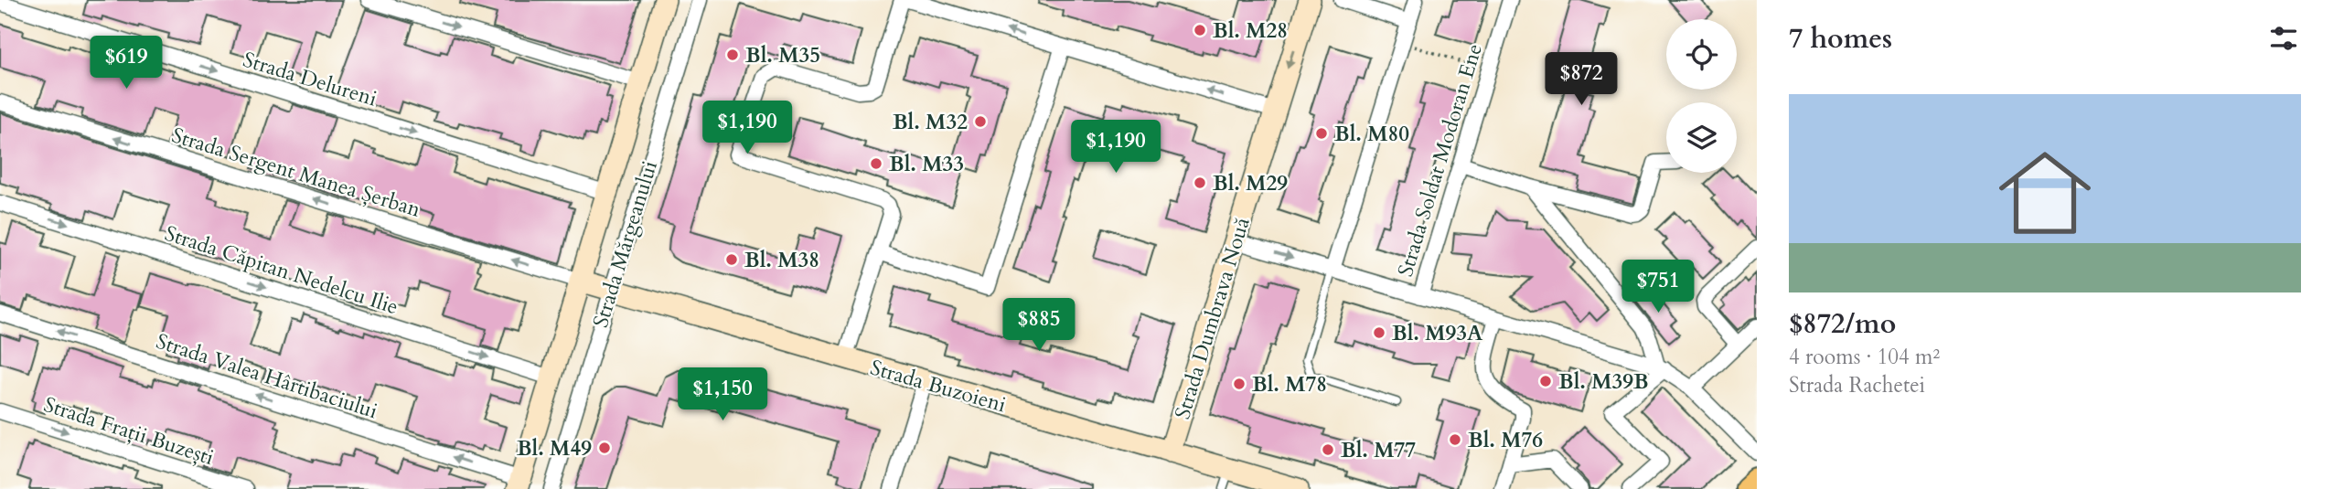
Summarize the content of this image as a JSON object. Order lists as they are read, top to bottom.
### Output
{
  "streets": {
    "street": [
      "Strada Delureni",
      "Strada Soldat Modoran Ene",
      "Strada Sergent Manea Șerban",
      "Strada Mărgeanului",
      "Strada Căpitan Nedelcu Ilie",
      "Strada Dumbrava Nouă",
      "Strada Valea Hârtibaciului",
      "Strada Buzoieni",
      "Strada Frații Buzești"
    ]
  },
  "crossings": [
    ["Strada Delureni", "Strada Mărgeanului"],
    ["Strada Soldat Modoran Ene", "Strada Dumbrava Nouă"],
    ["Strada Sergent Manea Șerban", "Strada Mărgeanului"],
    ["Strada Sergent Manea Șerban", "Strada Buzoieni"],
    ["Strada Mărgeanului", "Strada Căpitan Nedelcu Ilie"],
    ["Strada Mărgeanului", "Strada Valea Hârtibaciului"],
    ["Strada Mărgeanului", "Strada Buzoieni"],
    ["Strada Dumbrava Nouă", "Strada Buzoieni"]
  ],
  "one_way": [
    "Strada Sergent Manea Șerban",
    "Strada Căpitan Nedelcu Ilie",
    "Strada Valea Hârtibaciului",
    "Strada Frații Buzești"
  ],
  "places": [
    "Bl. M28",
    "Bl. M35",
    "Bl. M32",
    "Bl. M80",
    "Bl. M33",
    "Bl. M29",
    "Bl. M38",
    "Bl. M93A",
    "Bl. M39B",
    "Bl. M78",
    "Bl. M76",
    "Bl. M49",
    "Bl. M77"
  ],
  "page": {
    "heading": "7 homes",
    "price": [
      "$619",
      "$872",
      "$1,190",
      "$1,190",
      "$751",
      "$885",
      "$1,150"
    ],
    "list": [
      {
        "name": "$872/mo",
        "note": "4 rooms · 104 m² · Strada Rachetei"
      }
    ]
  }
}
